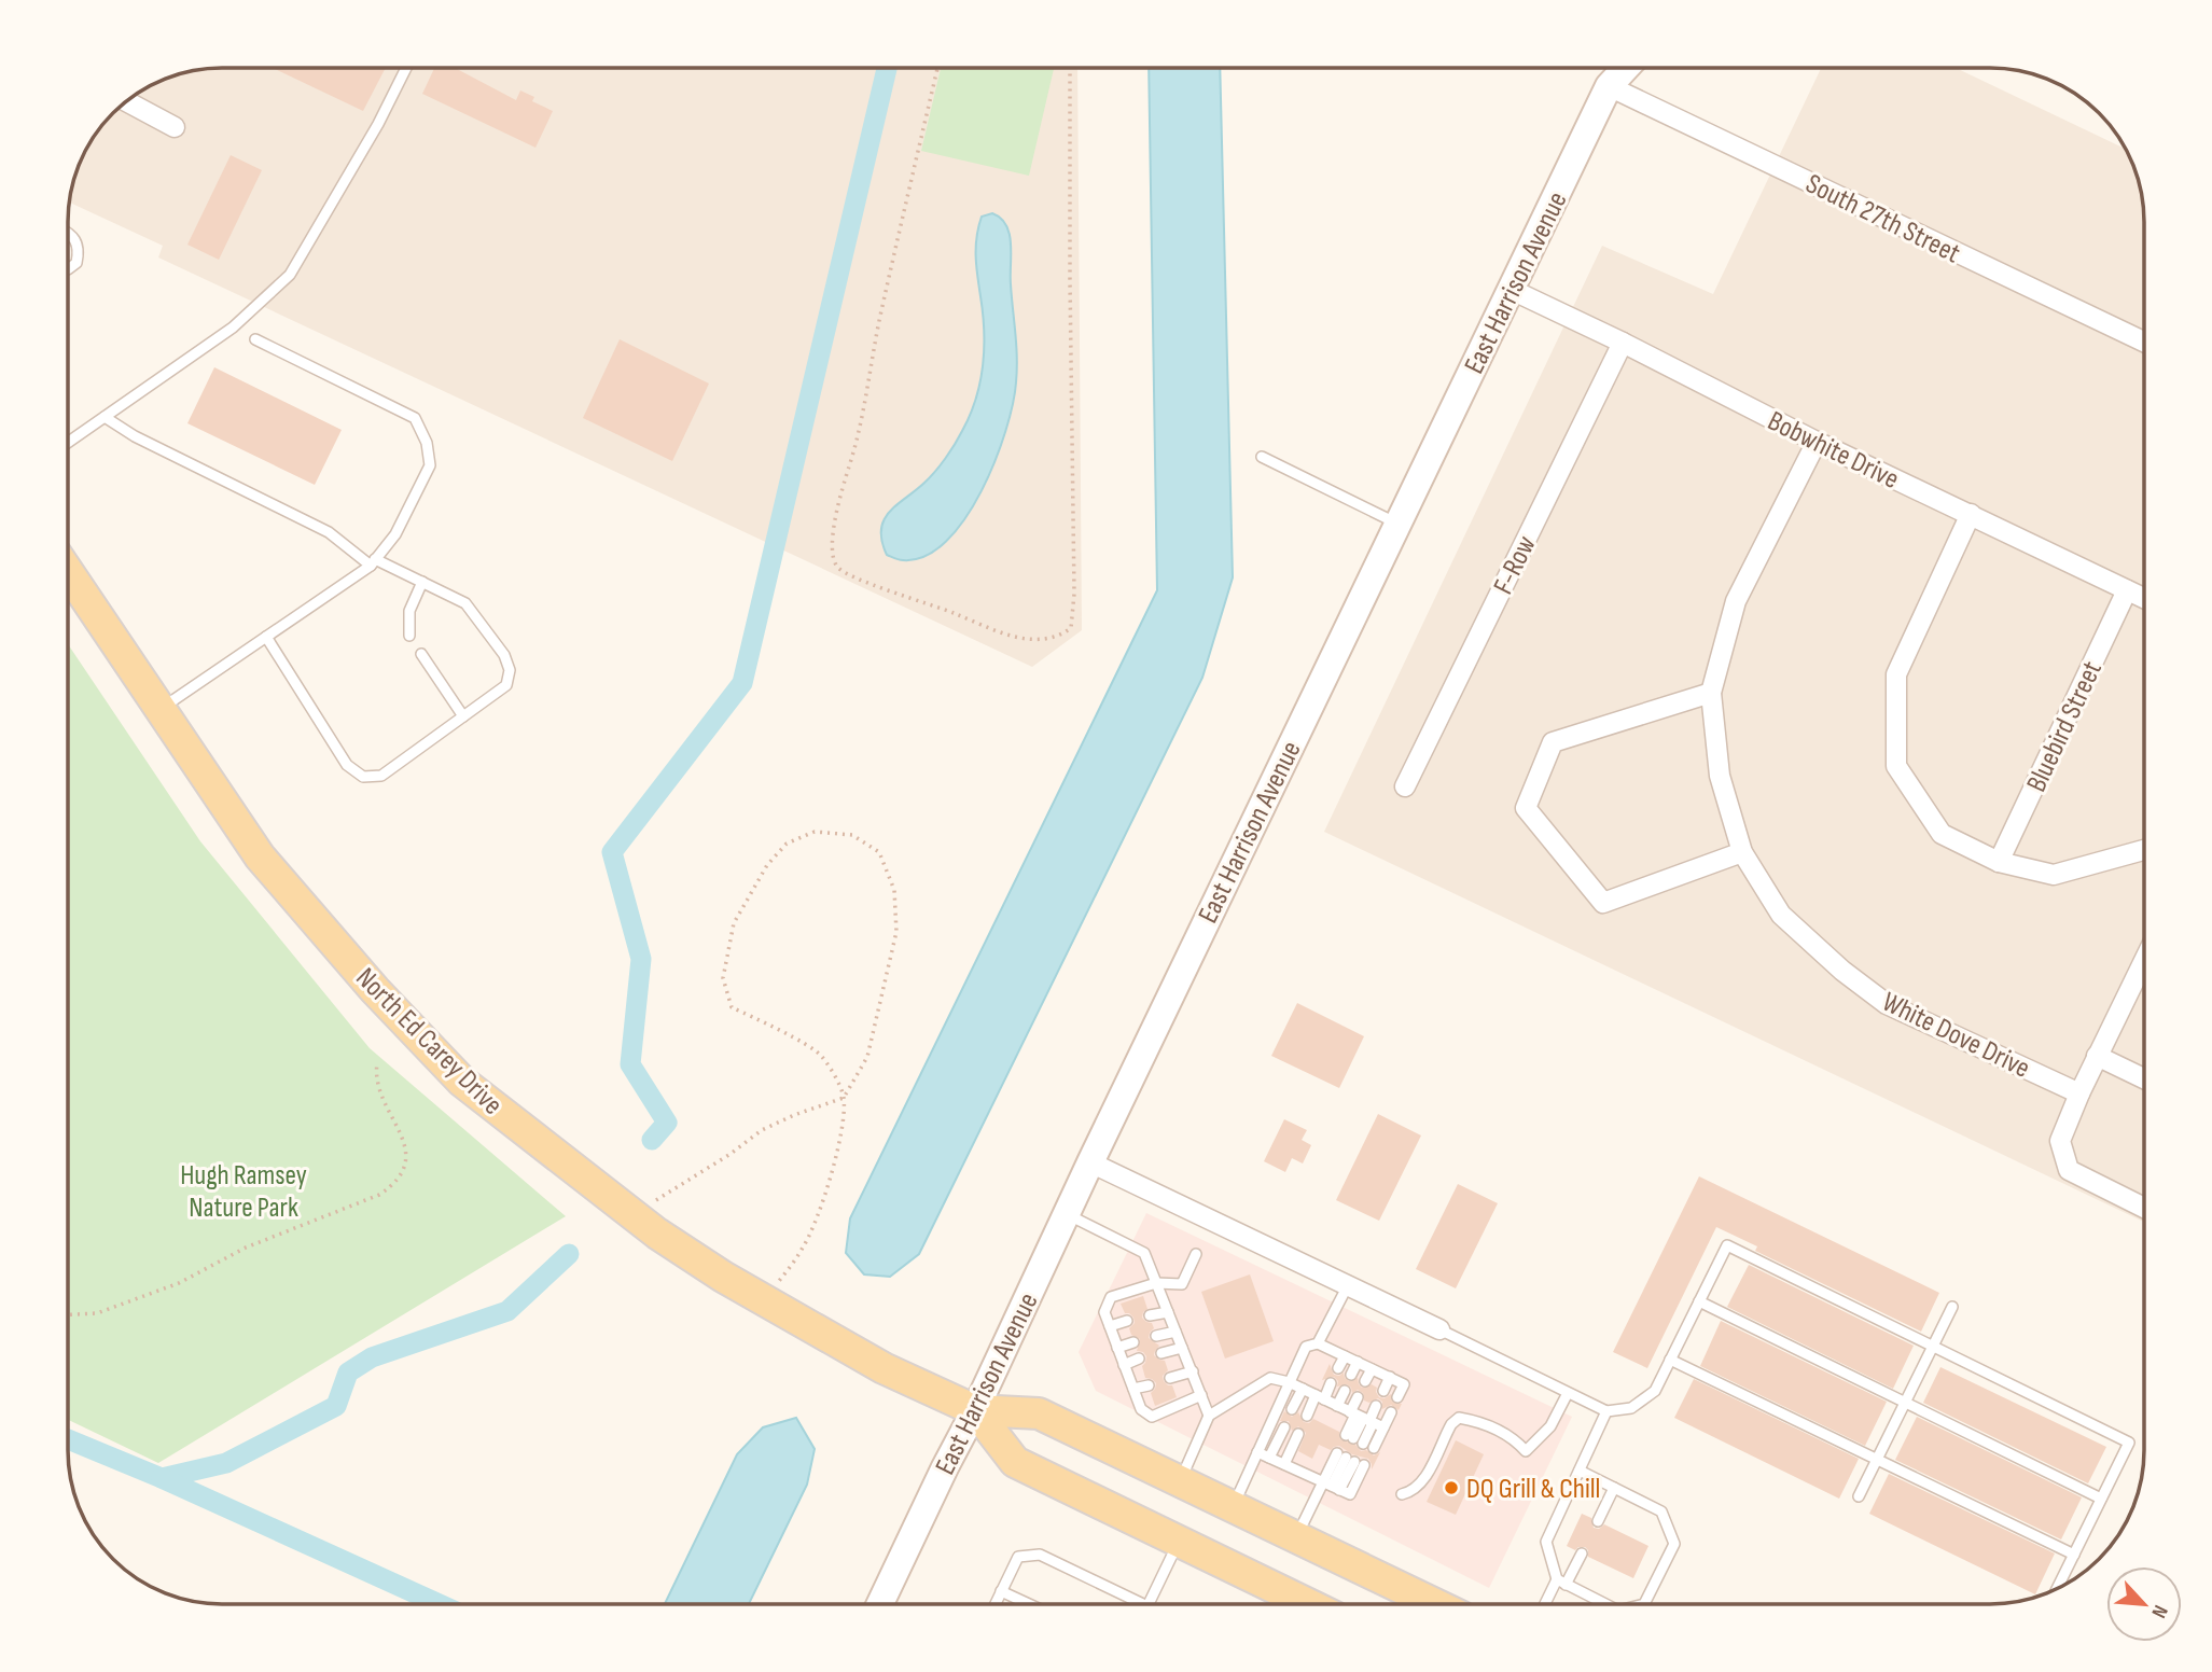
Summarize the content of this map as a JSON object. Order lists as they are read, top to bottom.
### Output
{
  "streets": {
    "main road": ["East Harrison Avenue", "North Ed Carey Drive"],
    "street": [
      "South 27th Street",
      "Bobwhite Drive",
      "F-Row",
      "Bluebird Street",
      "White Dove Drive"
    ]
  },
  "crossings": [
    ["South 27th Street", "East Harrison Avenue"],
    ["East Harrison Avenue", "Bobwhite Drive"],
    ["East Harrison Avenue", "North Ed Carey Drive"],
    ["Bobwhite Drive", "F-Row"],
    ["Bobwhite Drive", "Bluebird Street"],
    ["Bobwhite Drive", "White Dove Drive"]
  ],
  "parks": ["Hugh Ramsey Nature Park"],
  "places": ["DQ Grill & Chill"],
  "north": "bottom right"
}
